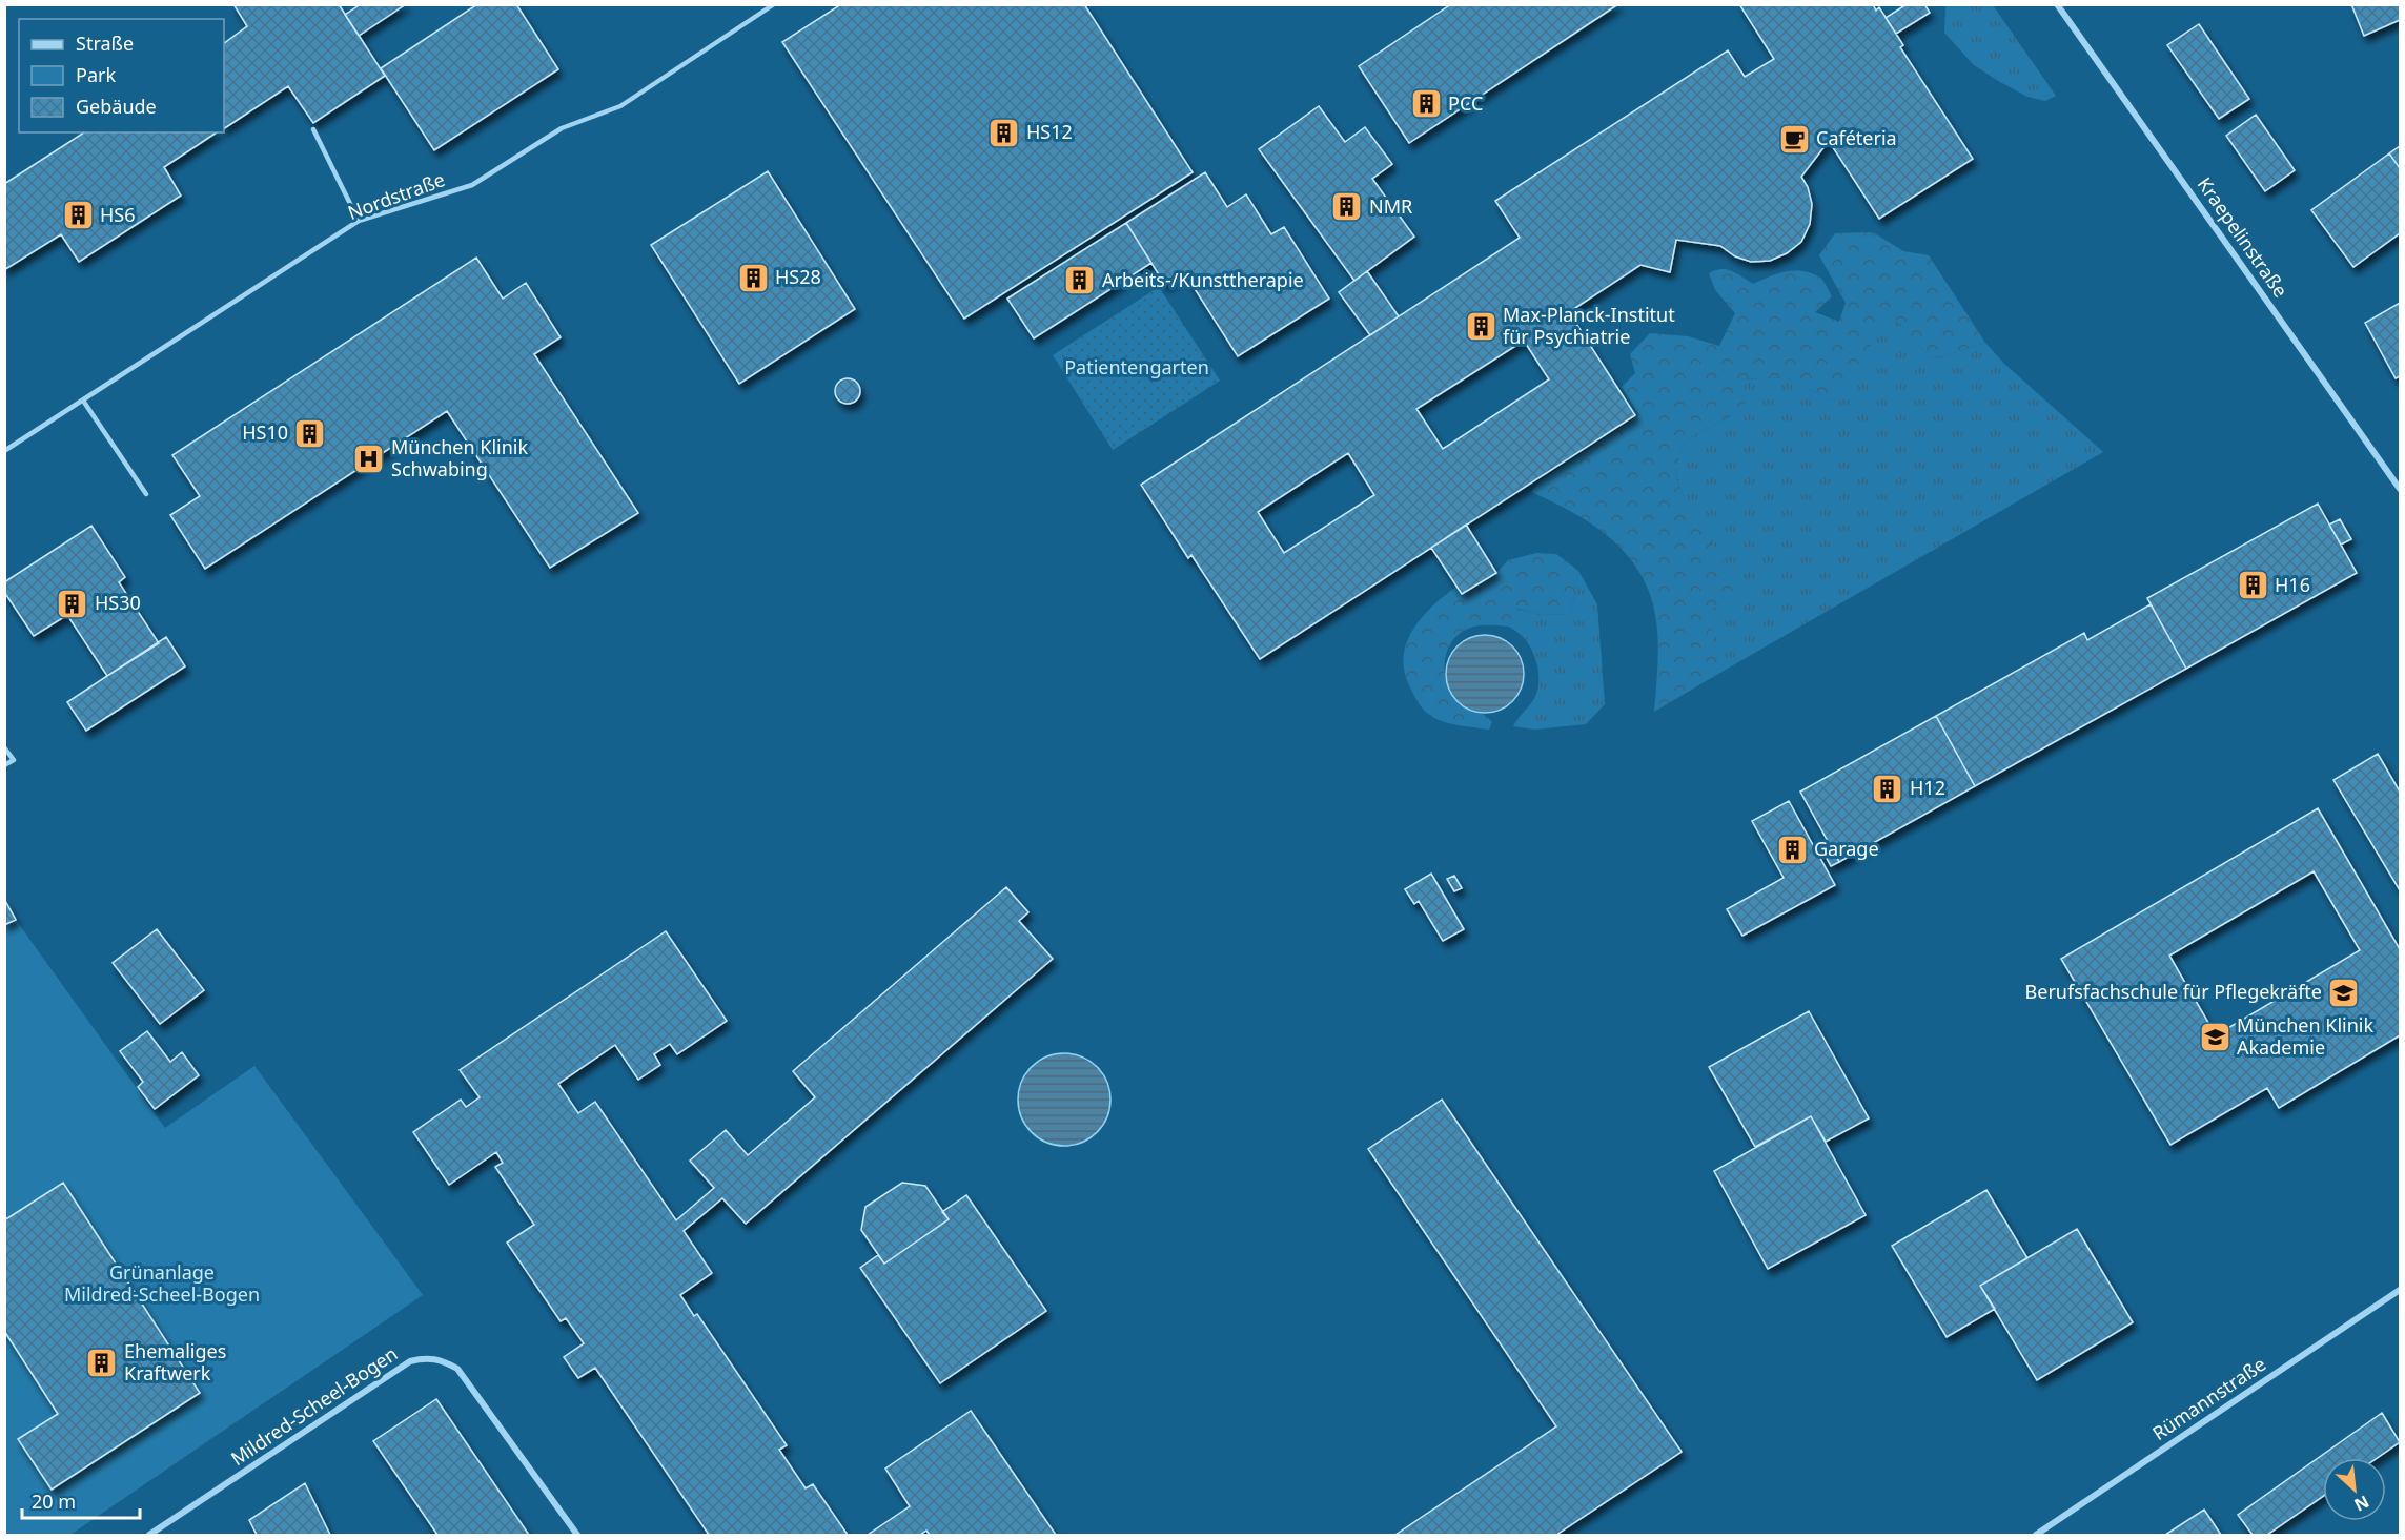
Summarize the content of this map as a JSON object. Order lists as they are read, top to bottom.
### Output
{
  "streets": {
    "street": ["Kraepelinstraße", "Rümannstraße", "Mildred-Scheel-Bogen"],
    "lane": ["Nordstraße"]
  },
  "parks": ["Patientengarten", "Grünanlage Mildred-Scheel-Bogen"],
  "places": {
    "building": [
      "PCC",
      "HS12",
      "NMR",
      "HS6",
      "HS28",
      "Arbeits-/Kunsttherapie",
      "Max-Planck-Institut für Psychiatrie",
      "HS10",
      "H16",
      "HS30",
      "H12",
      "Garage",
      "Ehemaliges Kraftwerk"
    ],
    "cafe": ["Caféteria"],
    "hospital": ["München Klinik Schwabing"],
    "school or university": ["Berufsfachschule für Pflegekräfte", "München Klinik Akademie"]
  },
  "legend": ["Straße", "Park", "Gebäude"],
  "scale_bar": "20 m",
  "north": "bottom right"
}
